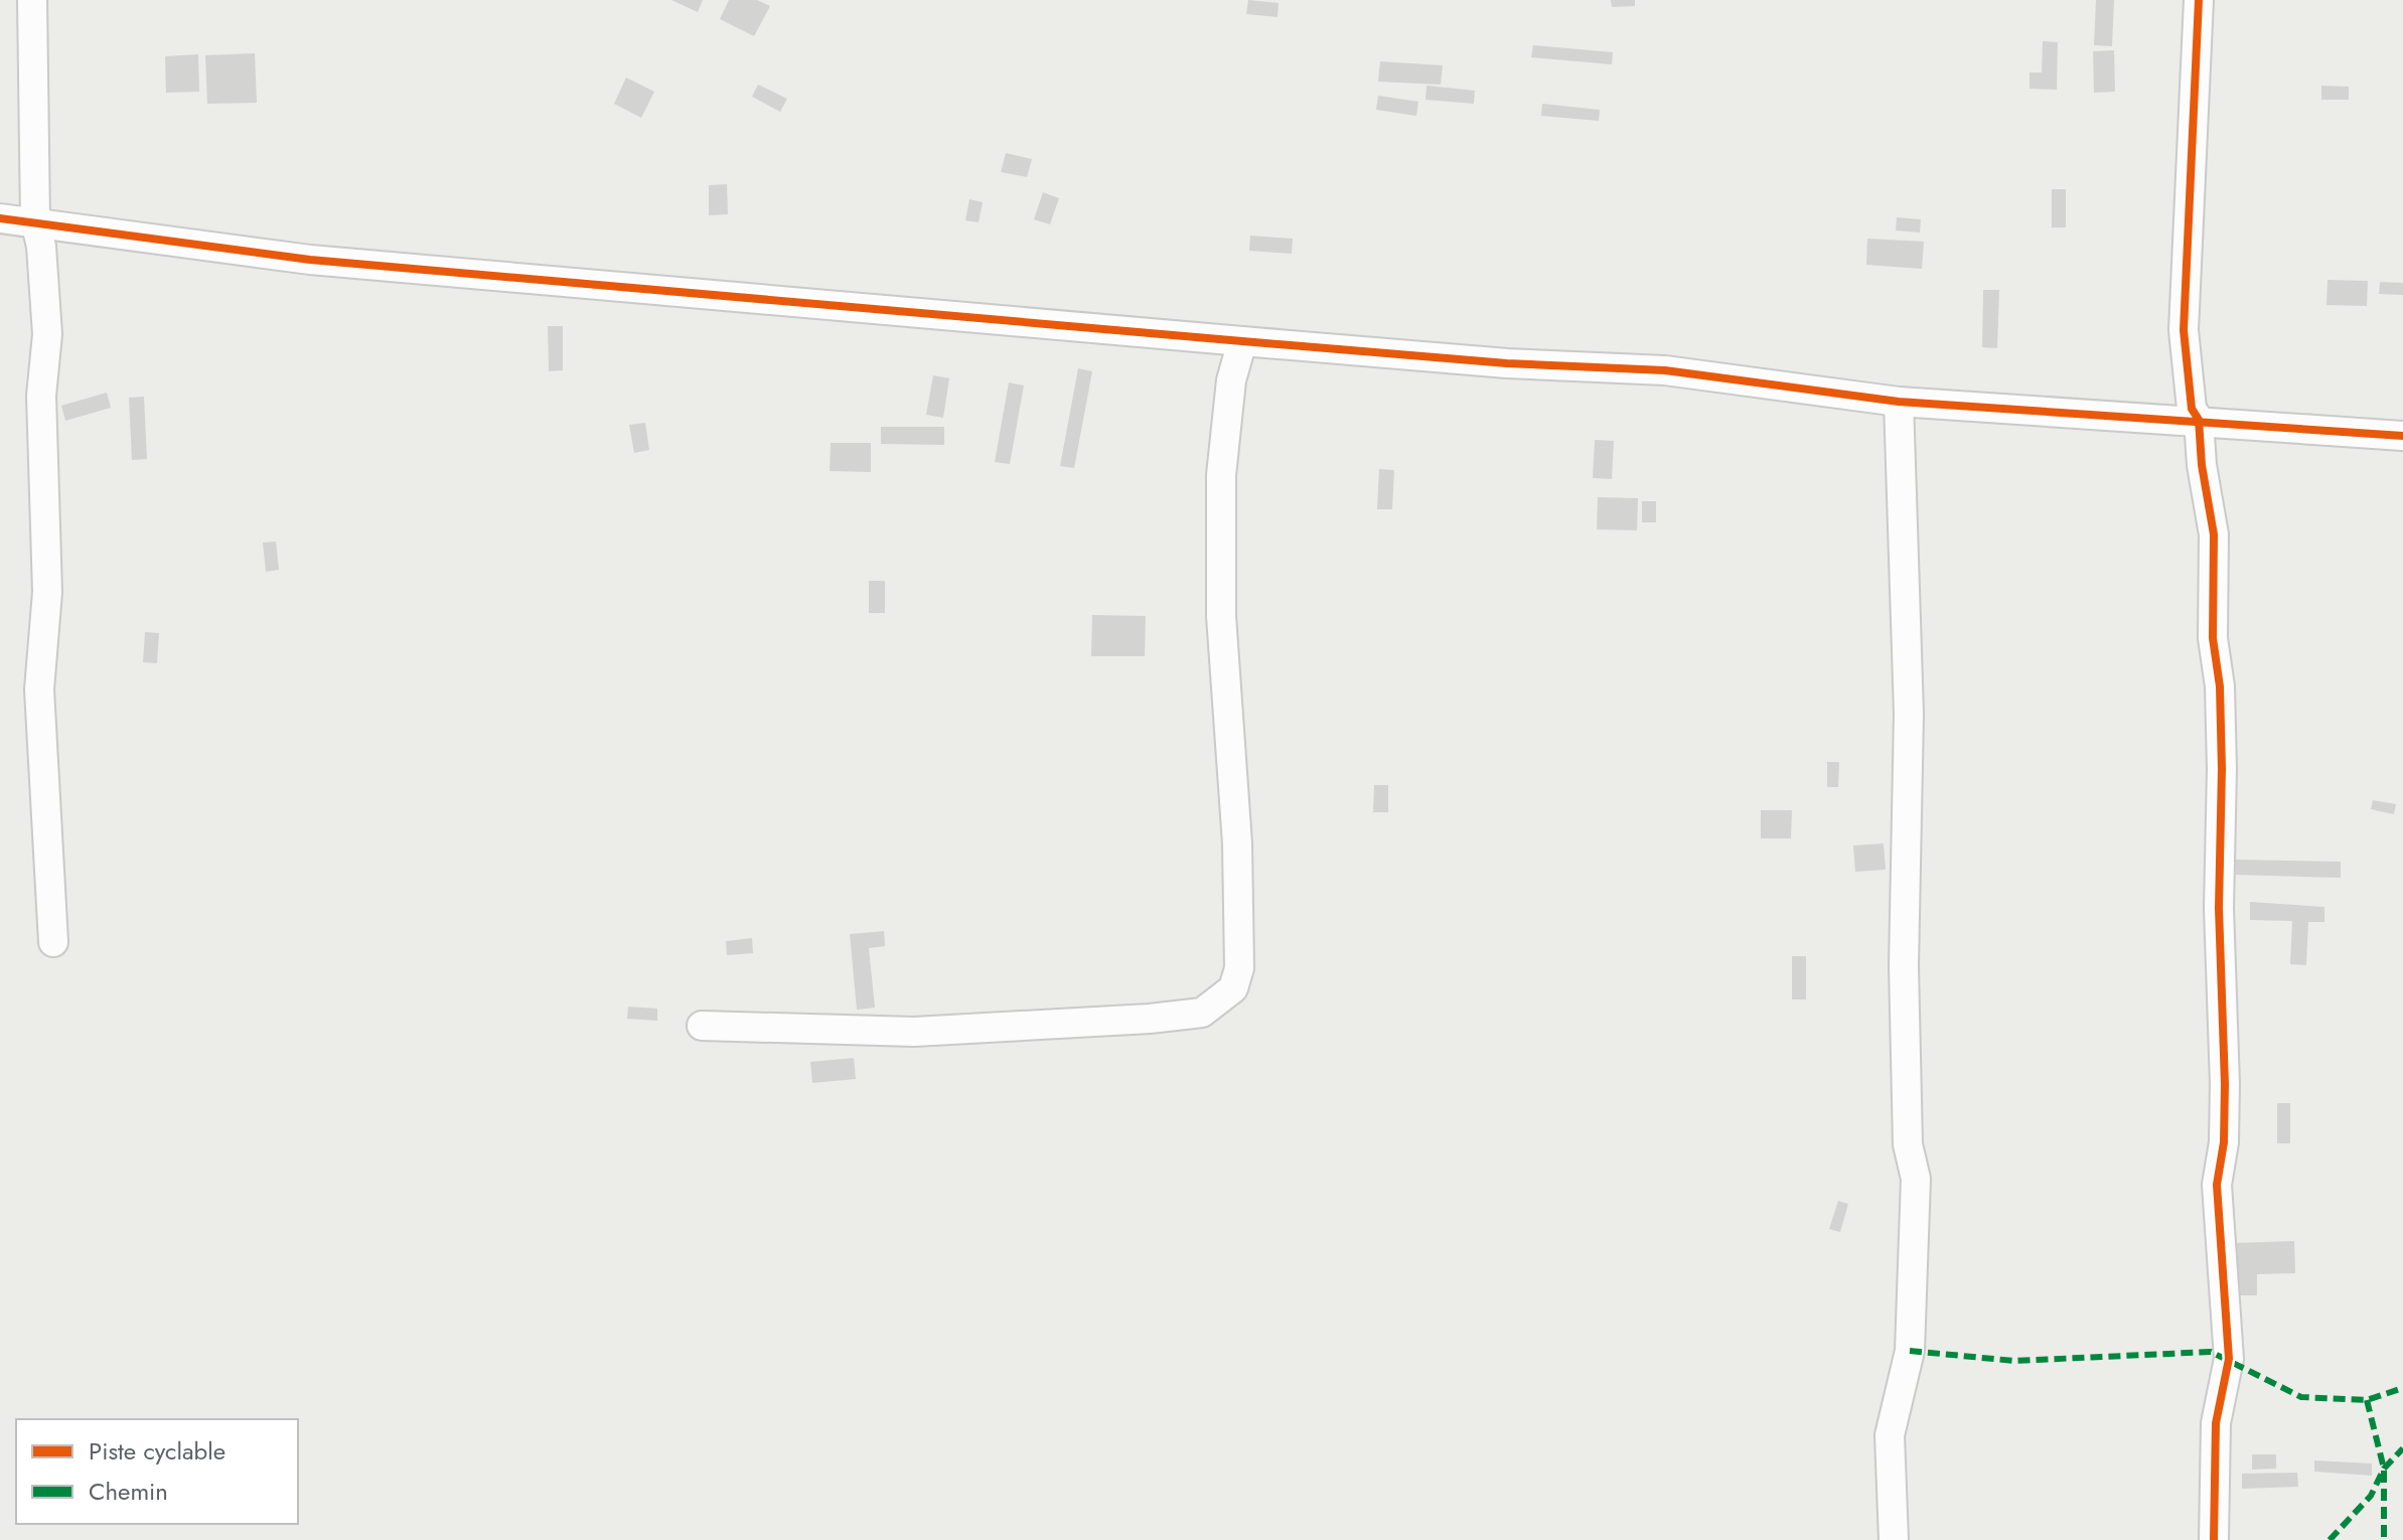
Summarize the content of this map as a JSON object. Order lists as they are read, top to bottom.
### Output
{
  "legend": ["Piste cyclable", "Chemin"]
}
